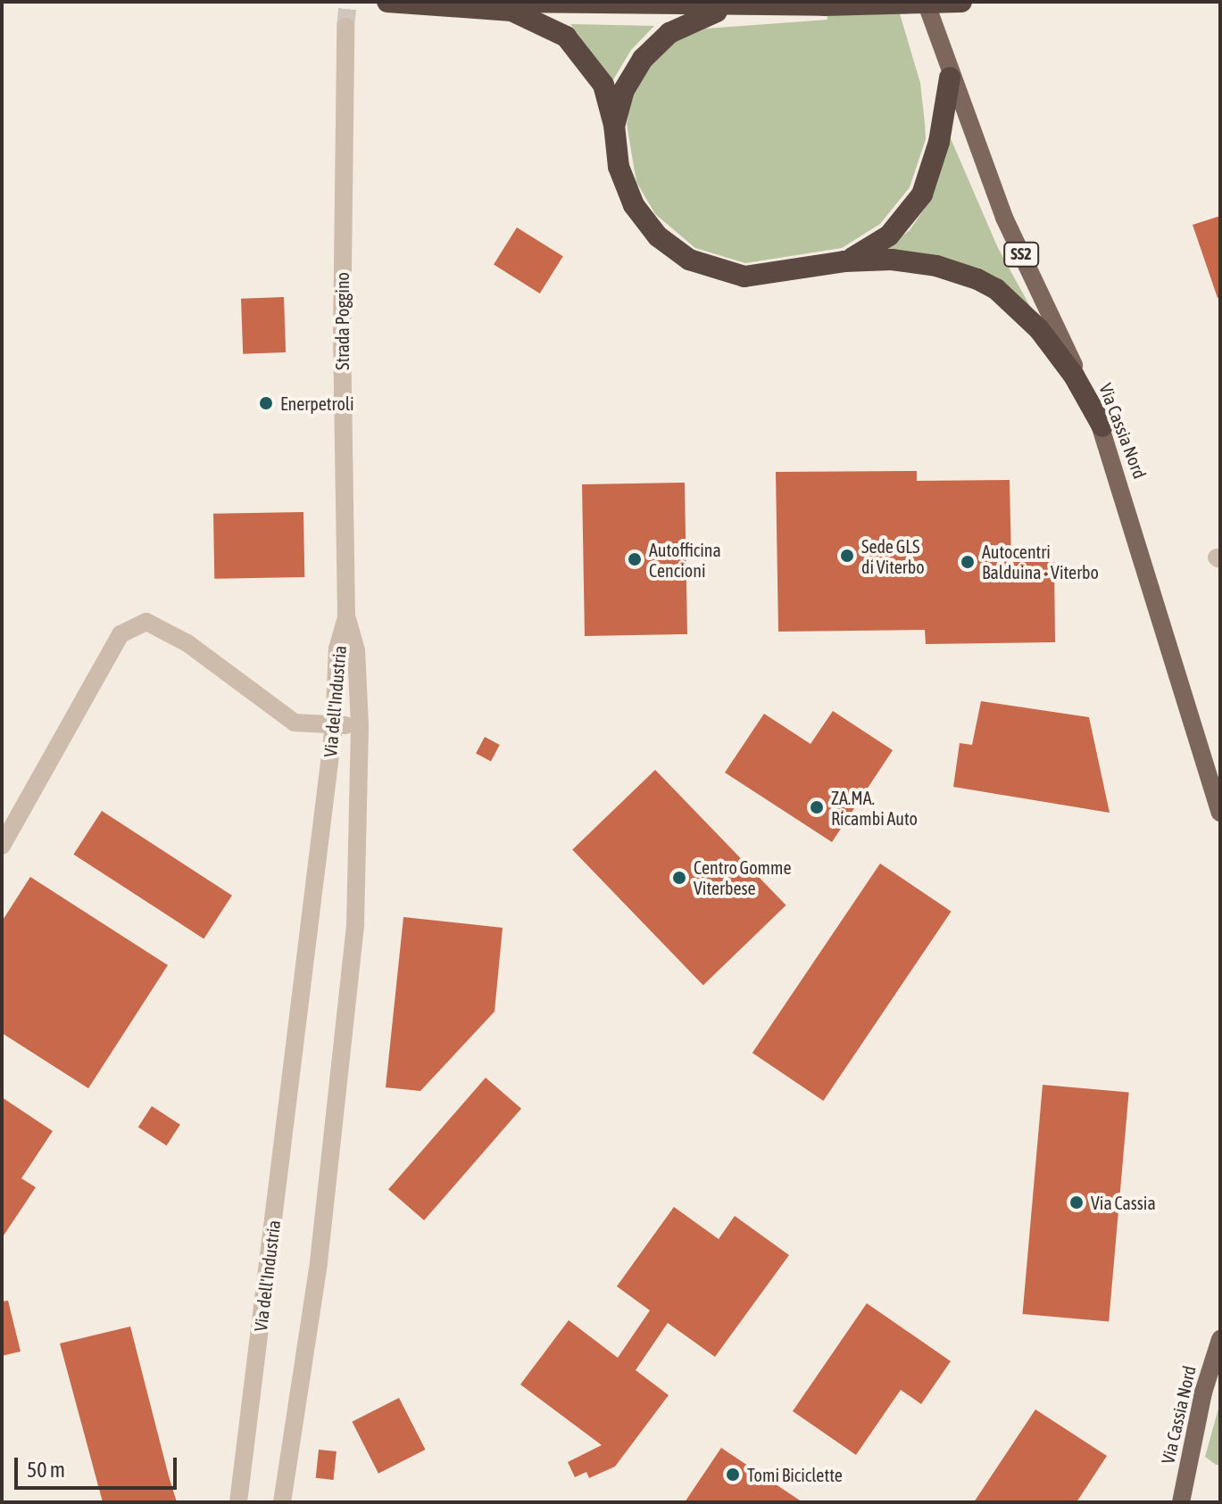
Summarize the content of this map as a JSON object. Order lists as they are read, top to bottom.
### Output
{
  "streets": {
    "main road": ["SS2", "Via Cassia Nord"],
    "street": ["Strada Poggino", "Via dell'Industria"]
  },
  "crossings": [
    ["SS2", "Via Cassia Nord"],
    ["Strada Poggino", "Via dell'Industria"]
  ],
  "places": [
    "Enerpetroli",
    "Sede GLS di Viterbo",
    "Autofficina Cencioni",
    "Autocentri Balduina - Viterbo",
    "ZA.MA. Ricambi Auto",
    "Centro Gomme Viterbese",
    "Via Cassia",
    "Tomi Biciclette"
  ],
  "scale_bar": "50 m"
}
